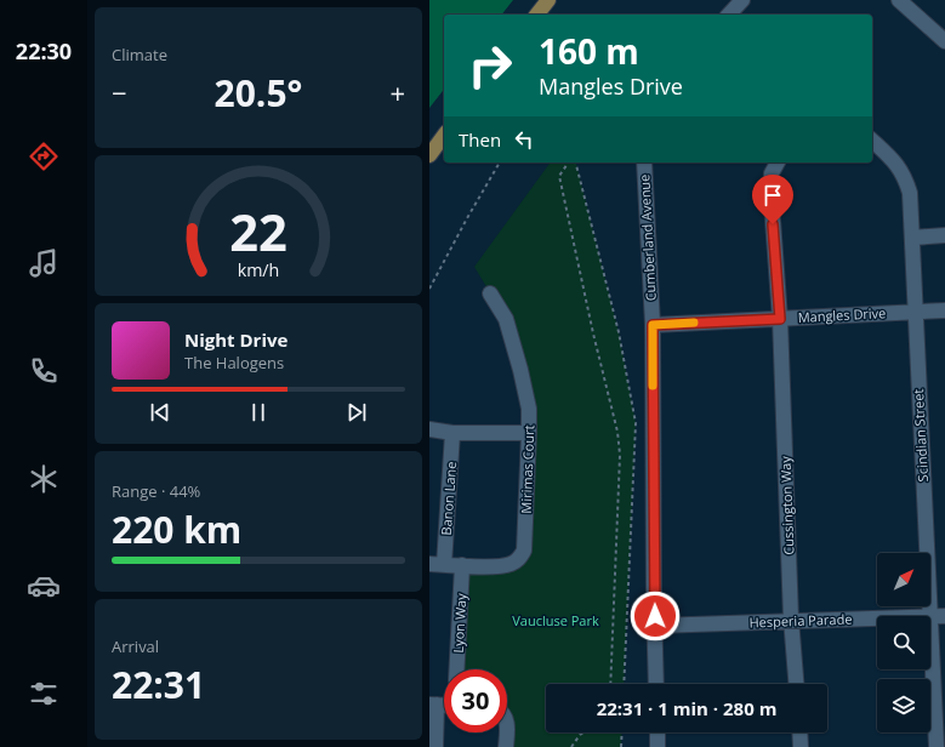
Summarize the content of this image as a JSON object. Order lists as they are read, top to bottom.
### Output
{
  "streets": {
    "street": [
      "Cumberland Avenue",
      "Mangles Drive",
      "Scindian Street",
      "Mirimas Court",
      "Banon Lane",
      "Cussington Way",
      "Hesperia Parade",
      "Lyon Way"
    ]
  },
  "crossings": [
    ["Cumberland Avenue", "Mangles Drive"],
    ["Cumberland Avenue", "Hesperia Parade"],
    ["Mangles Drive", "Scindian Street"],
    ["Mangles Drive", "Cussington Way"],
    ["Scindian Street", "Hesperia Parade"],
    ["Mirimas Court", "Banon Lane"],
    ["Mirimas Court", "Lyon Way"],
    ["Cussington Way", "Hesperia Parade"]
  ],
  "parks": ["Vaucluse Park"],
  "north": "top right",
  "page": {
    "tabs": "22:30",
    "tile": [
      "Climate",
      ["Range · 44%", "220 km"],
      ["Arrival", "22:31"]
    ],
    "turn": ["160 m", "Mangles Drive"],
    "heat": ["−", "20.5°", "+"],
    "then": "Then",
    "song": ["Night Drive", "The Halogens"],
    "limit": "30",
    "trip": "22:31 · 1 min · 280 m",
    "gauge": ["22", "km/h"]
  }
}
